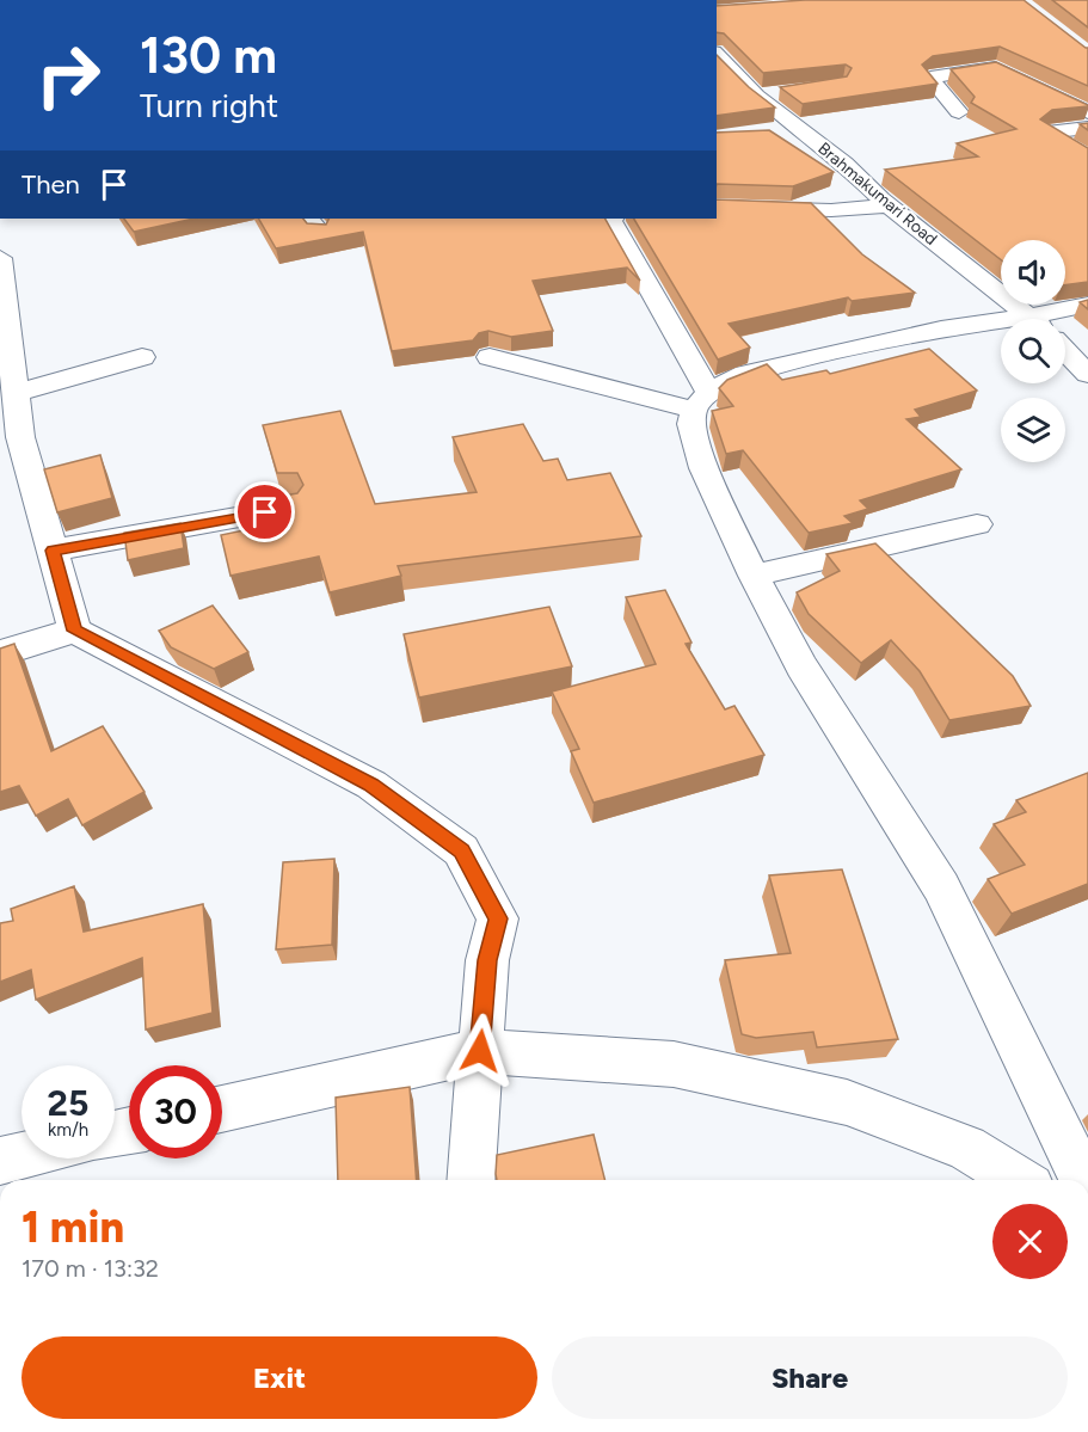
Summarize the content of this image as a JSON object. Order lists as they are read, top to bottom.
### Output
{
  "streets": {
    "street": ["Brahmakumari Road"]
  },
  "page": {
    "turn": ["130 m", "Turn right"],
    "then": "Then",
    "speed": "25 km/h",
    "limit": "30",
    "heading": ["1 min", "170 m · 13:32"],
    "buttons": ["Exit", "Share"]
  }
}
